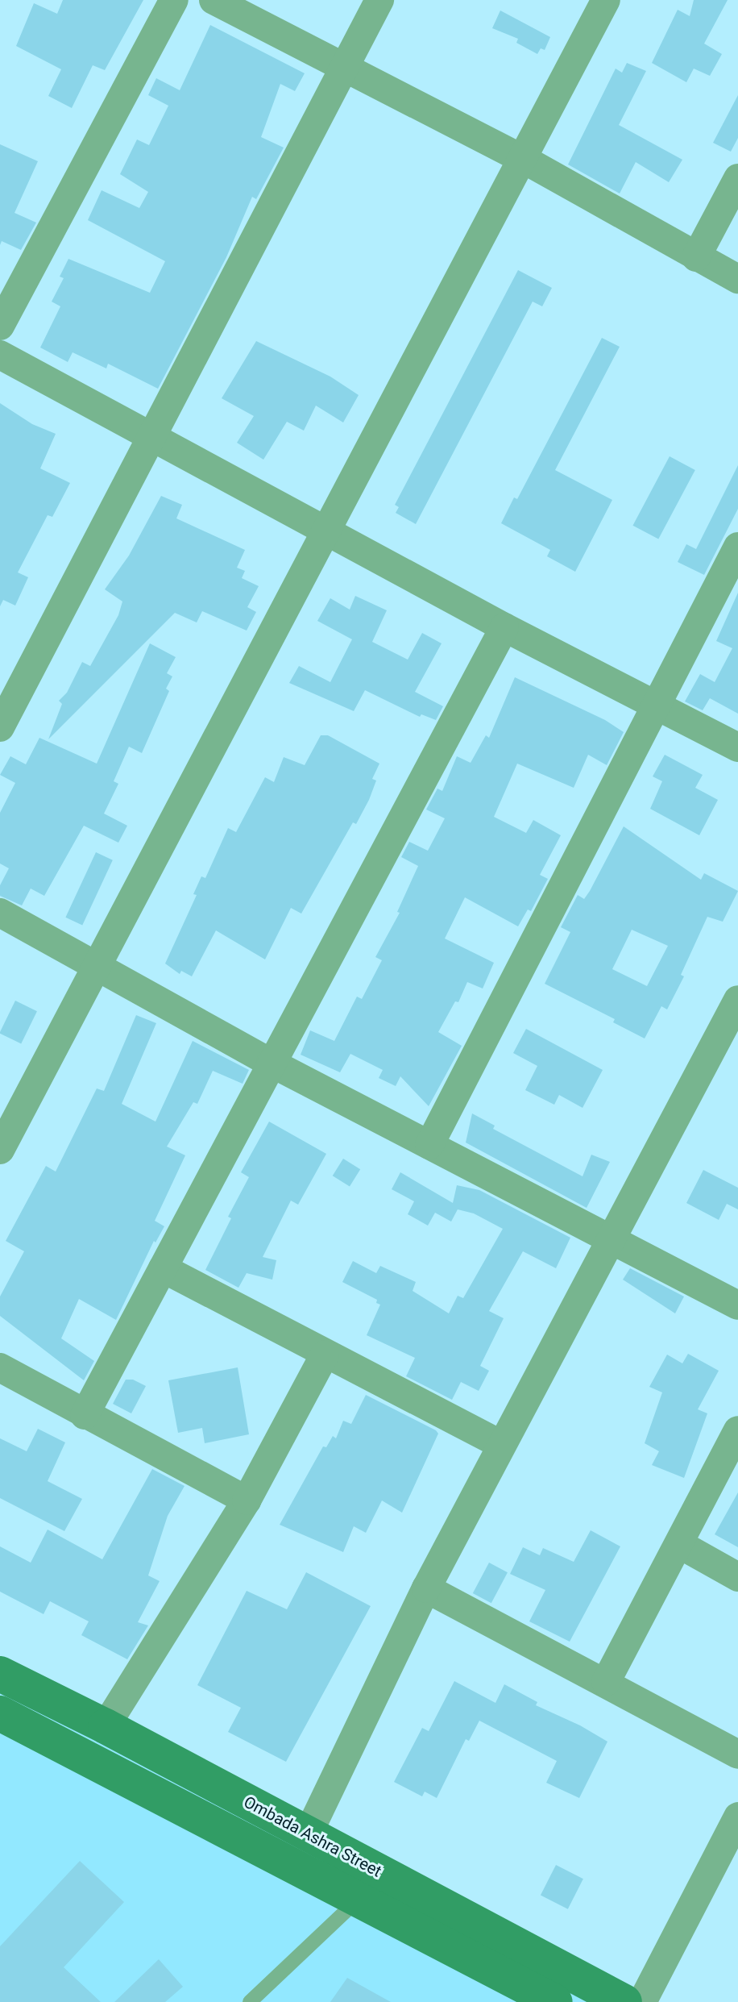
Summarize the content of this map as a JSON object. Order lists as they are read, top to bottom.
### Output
{
  "streets": {
    "main road": ["Ombada Ashra Street"]
  }
}
